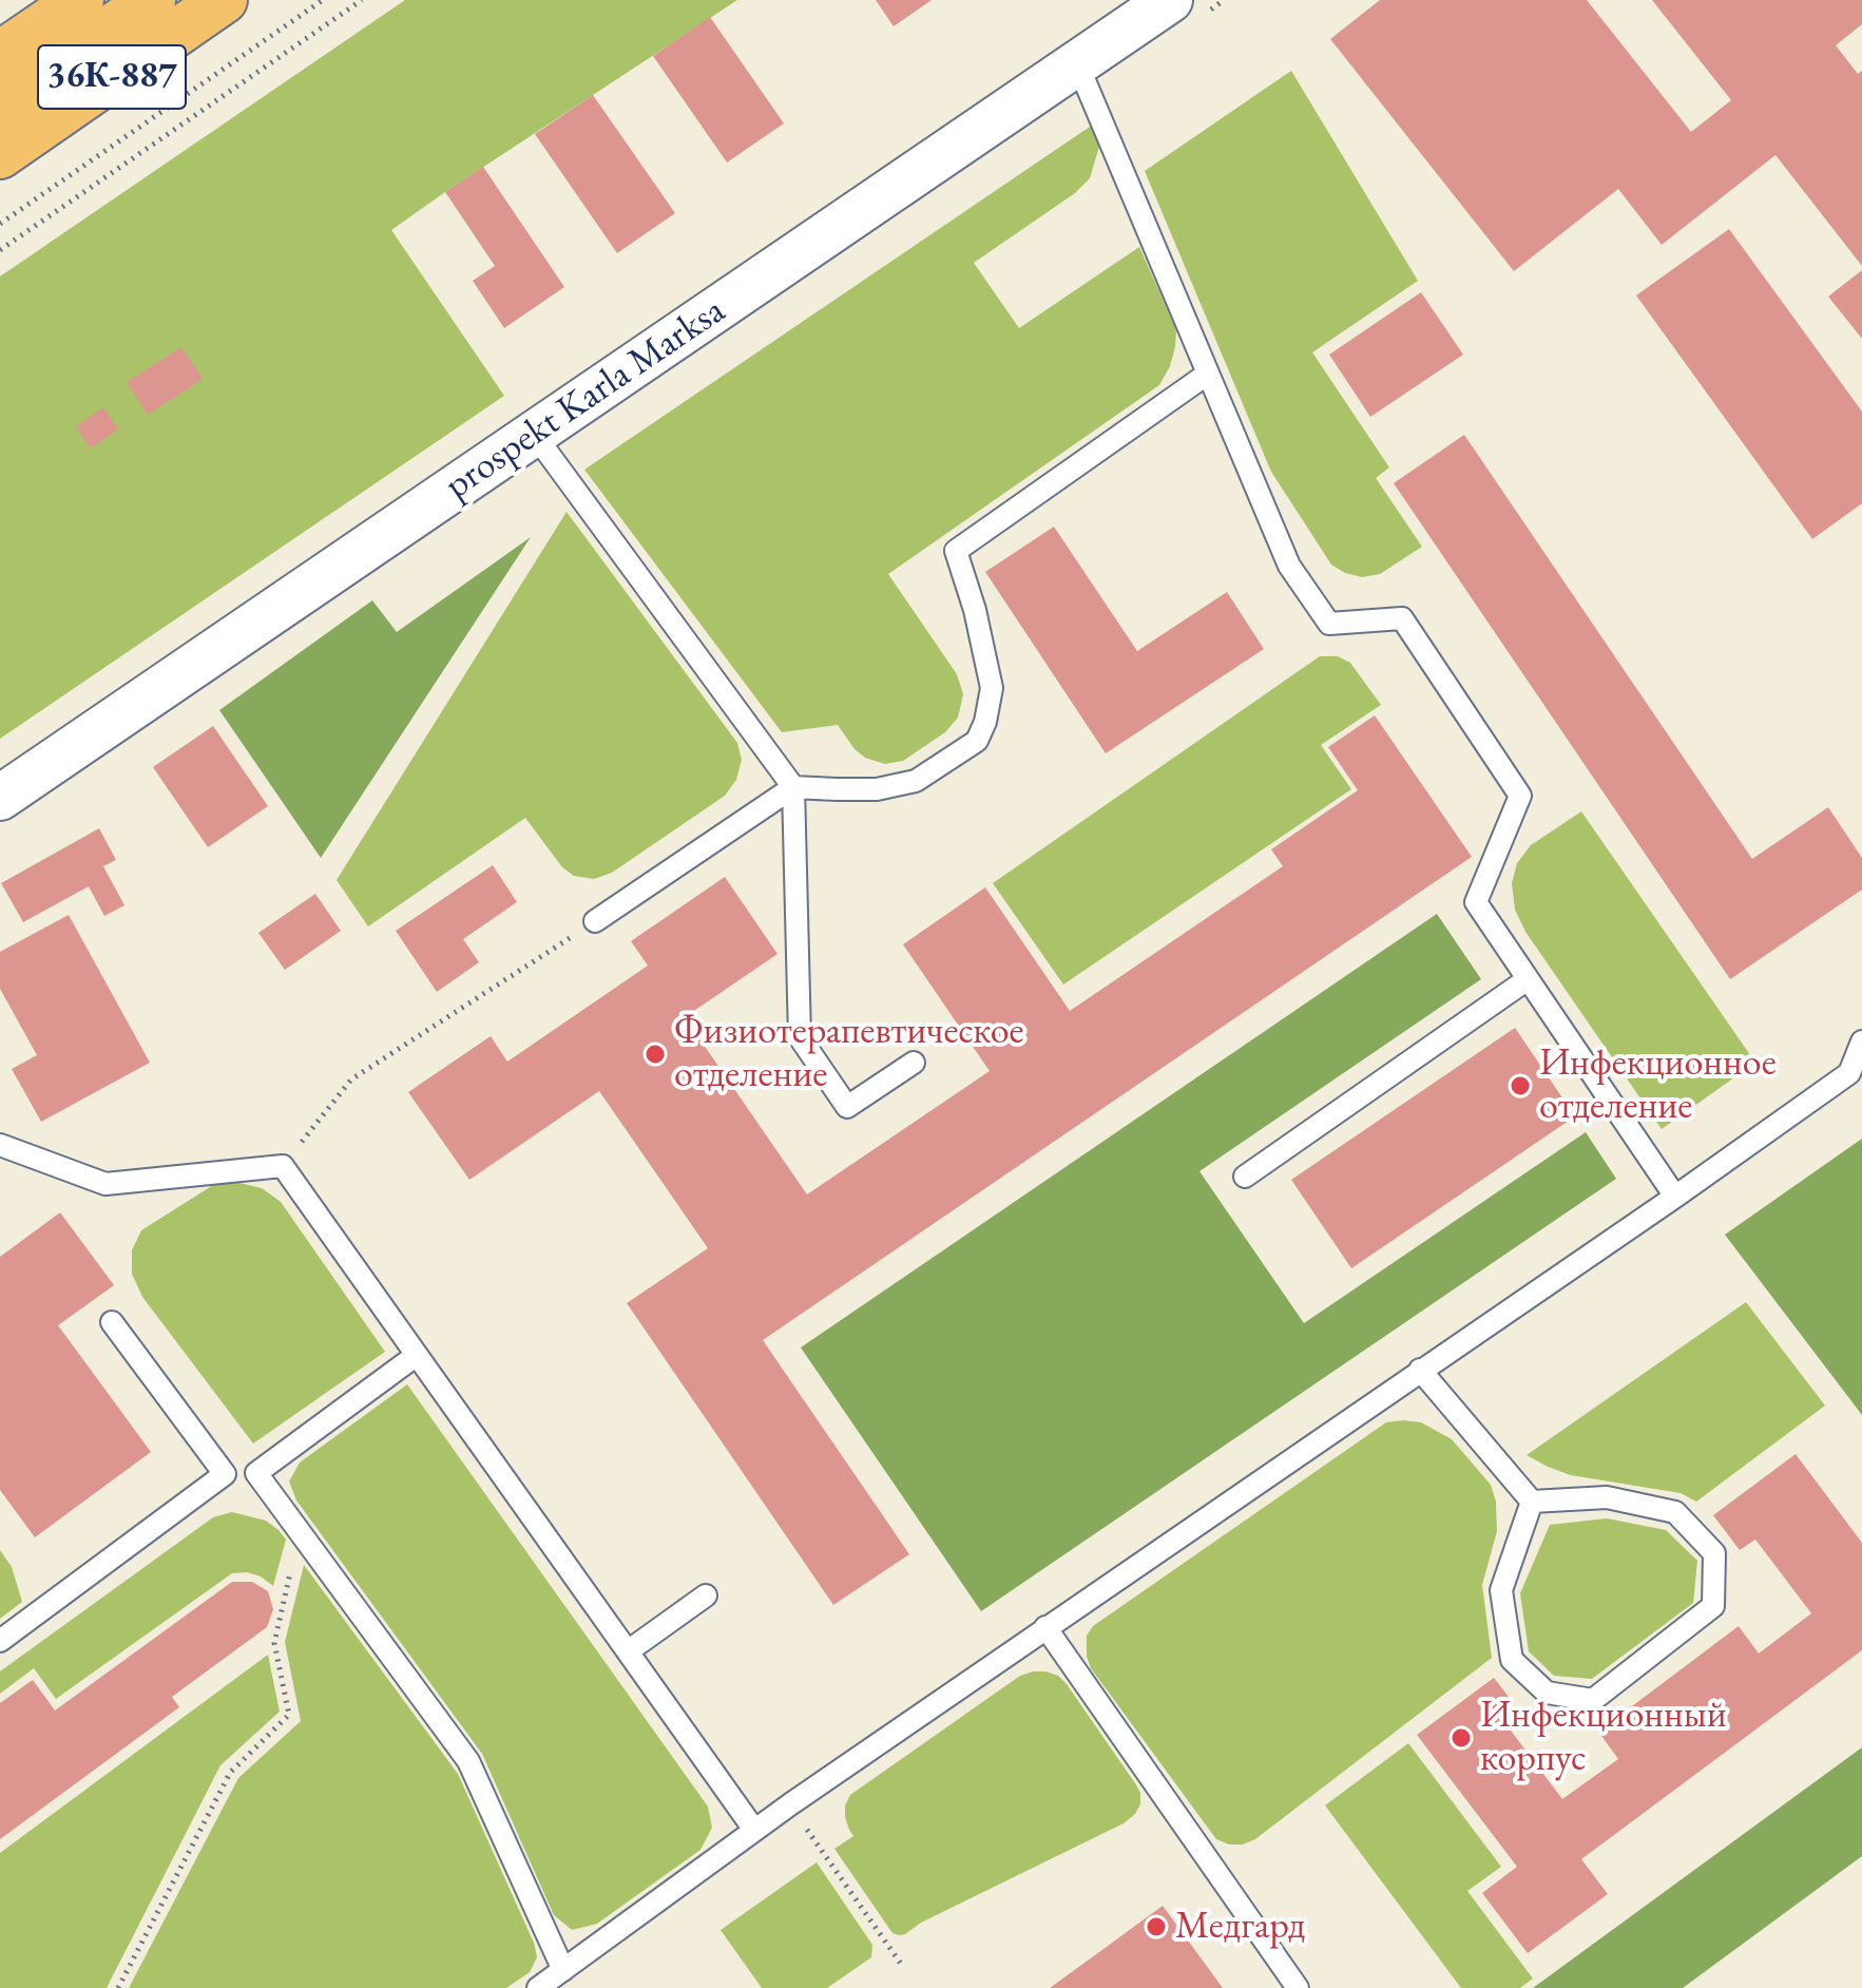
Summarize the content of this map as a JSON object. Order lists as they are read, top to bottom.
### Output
{
  "streets": {
    "main road": ["36К-887"],
    "street": ["prospekt Karla Marksa"]
  },
  "places": [
    "Физиотерапевтическое отделение",
    "Инфекционное отделение",
    "Инфекционный корпус",
    "Медгард"
  ]
}
